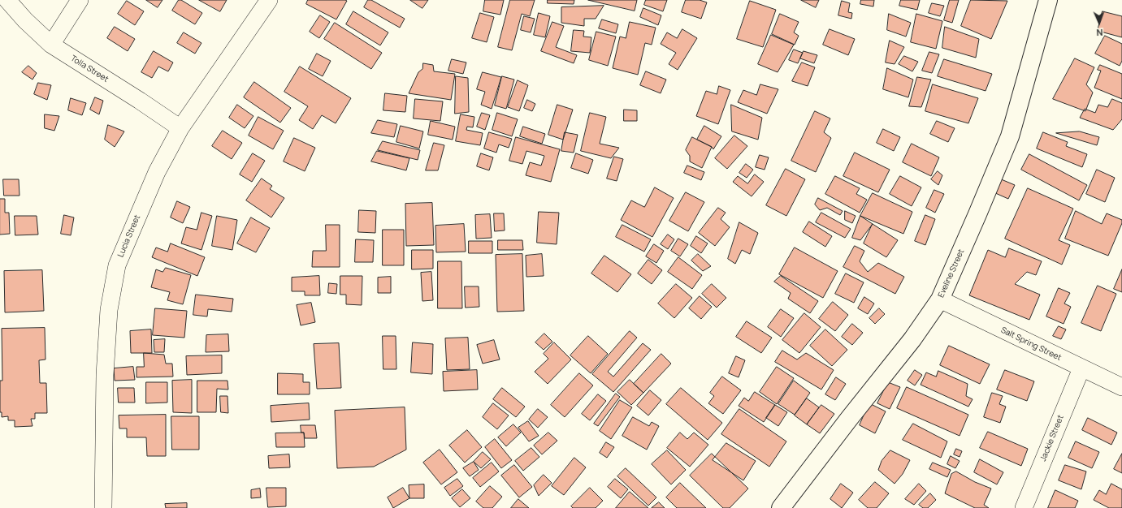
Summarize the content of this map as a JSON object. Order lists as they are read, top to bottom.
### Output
{
  "streets": {
    "street": [
      "Tolla Street",
      "Lucia Street",
      "Eveline Street",
      "Salt Spring Street",
      "Jackie Street"
    ]
  },
  "crossings": [
    ["Tolla Street", "Lucia Street"],
    ["Eveline Street", "Salt Spring Street"],
    ["Salt Spring Street", "Jackie Street"]
  ],
  "north": "bottom"
}
